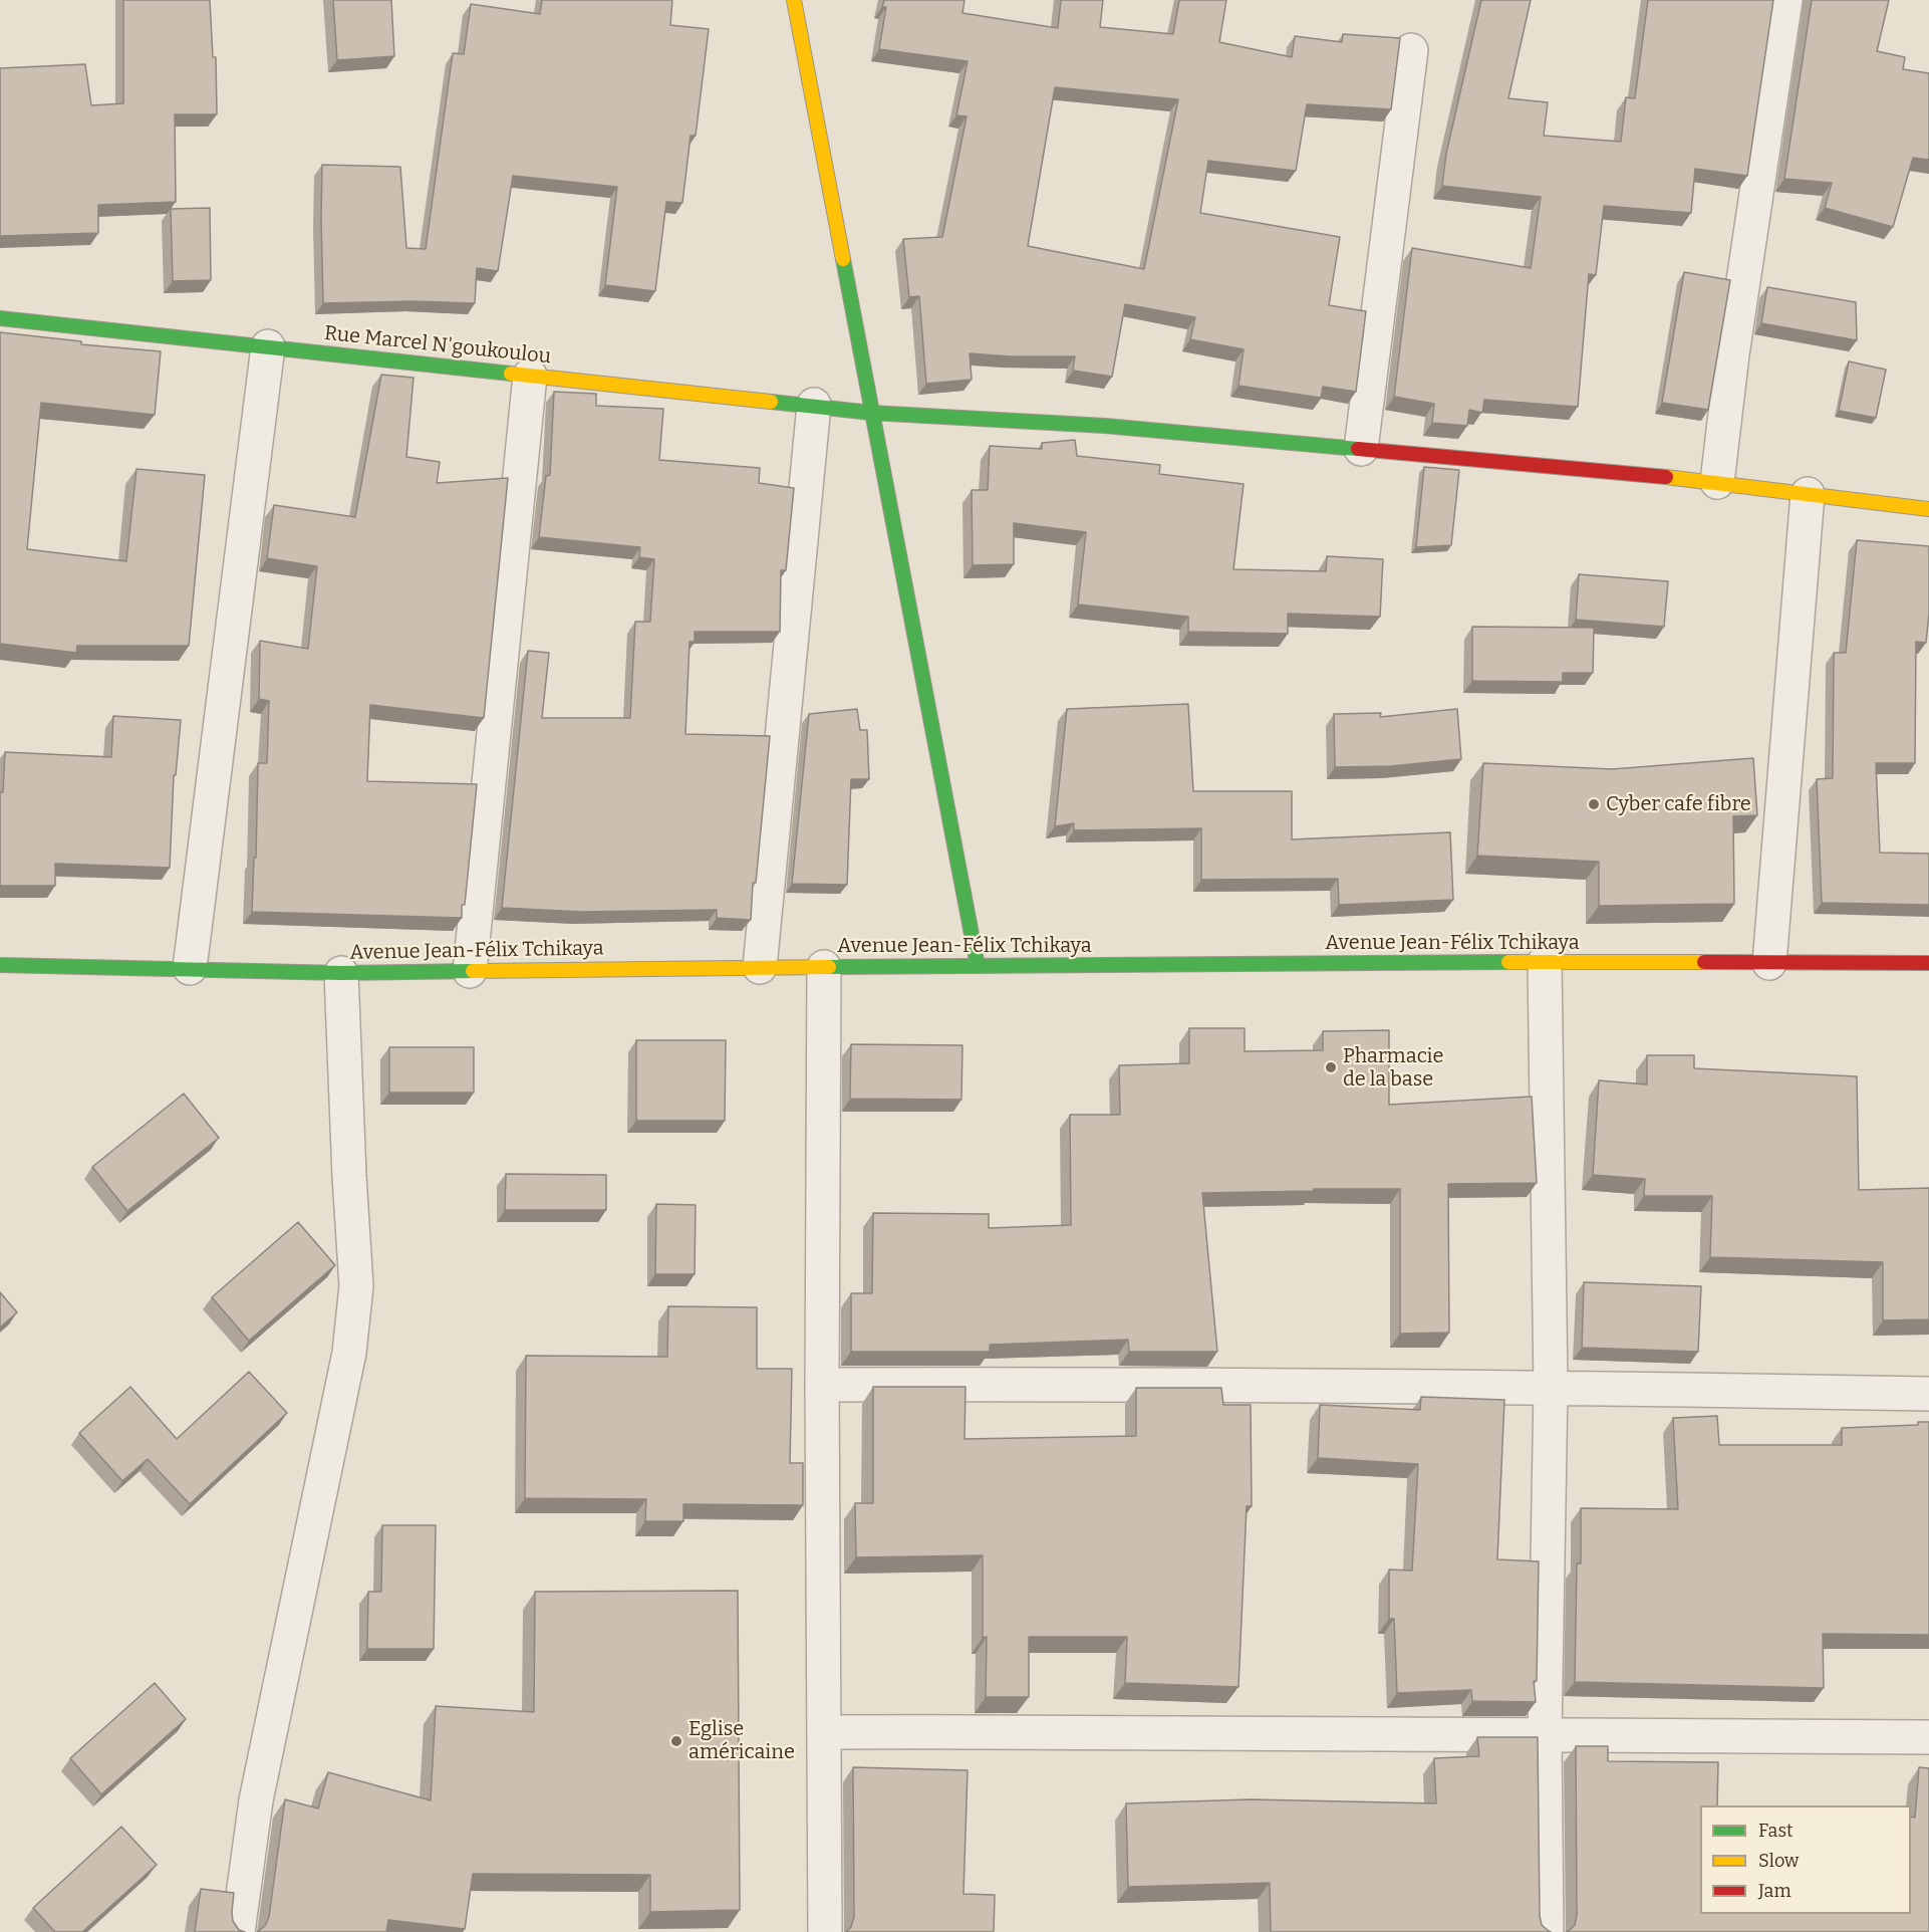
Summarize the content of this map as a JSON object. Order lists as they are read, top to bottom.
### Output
{
  "streets": {
    "street": ["Rue Marcel N'goukoulou", "Avenue Jean-Félix Tchikaya"]
  },
  "places": ["Cyber cafe fibre", "Pharmacie de la base", "Eglise américaine"],
  "legend": ["Fast", "Slow", "Jam"]
}
